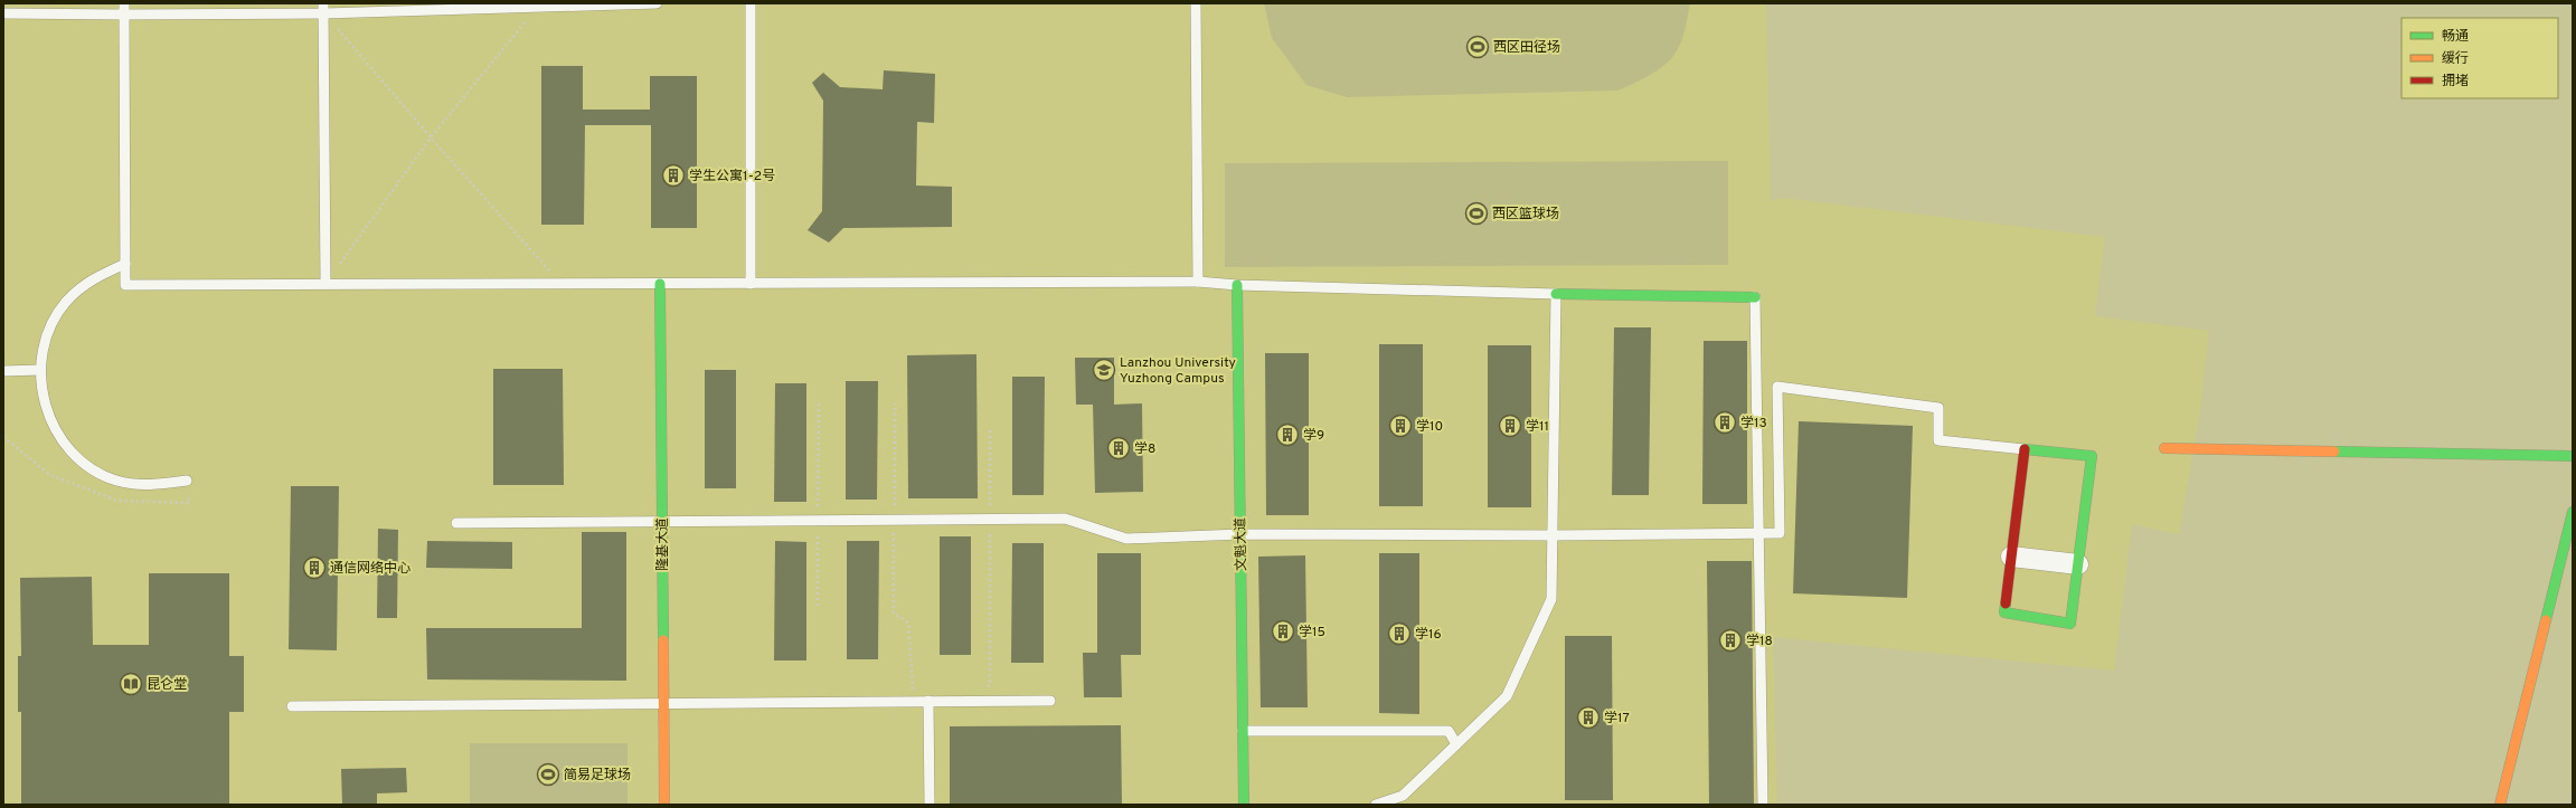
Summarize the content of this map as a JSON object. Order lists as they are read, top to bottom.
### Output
{
  "streets": {
    "street": ["隆基大道", "文魁大道"]
  },
  "places": {
    "sports": ["西区田径场", "西区篮球场", "简易足球场"],
    "building": [
      "学生公寓1-2号",
      "学13",
      "学10",
      "学11",
      "学9",
      "学8",
      "通信网络中心",
      "学15",
      "学16",
      "学18",
      "学17"
    ],
    "school or university": ["Lanzhou University Yuzhong Campus"],
    "library": ["昆仑堂"]
  },
  "legend": ["畅通", "缓行", "拥堵"]
}
